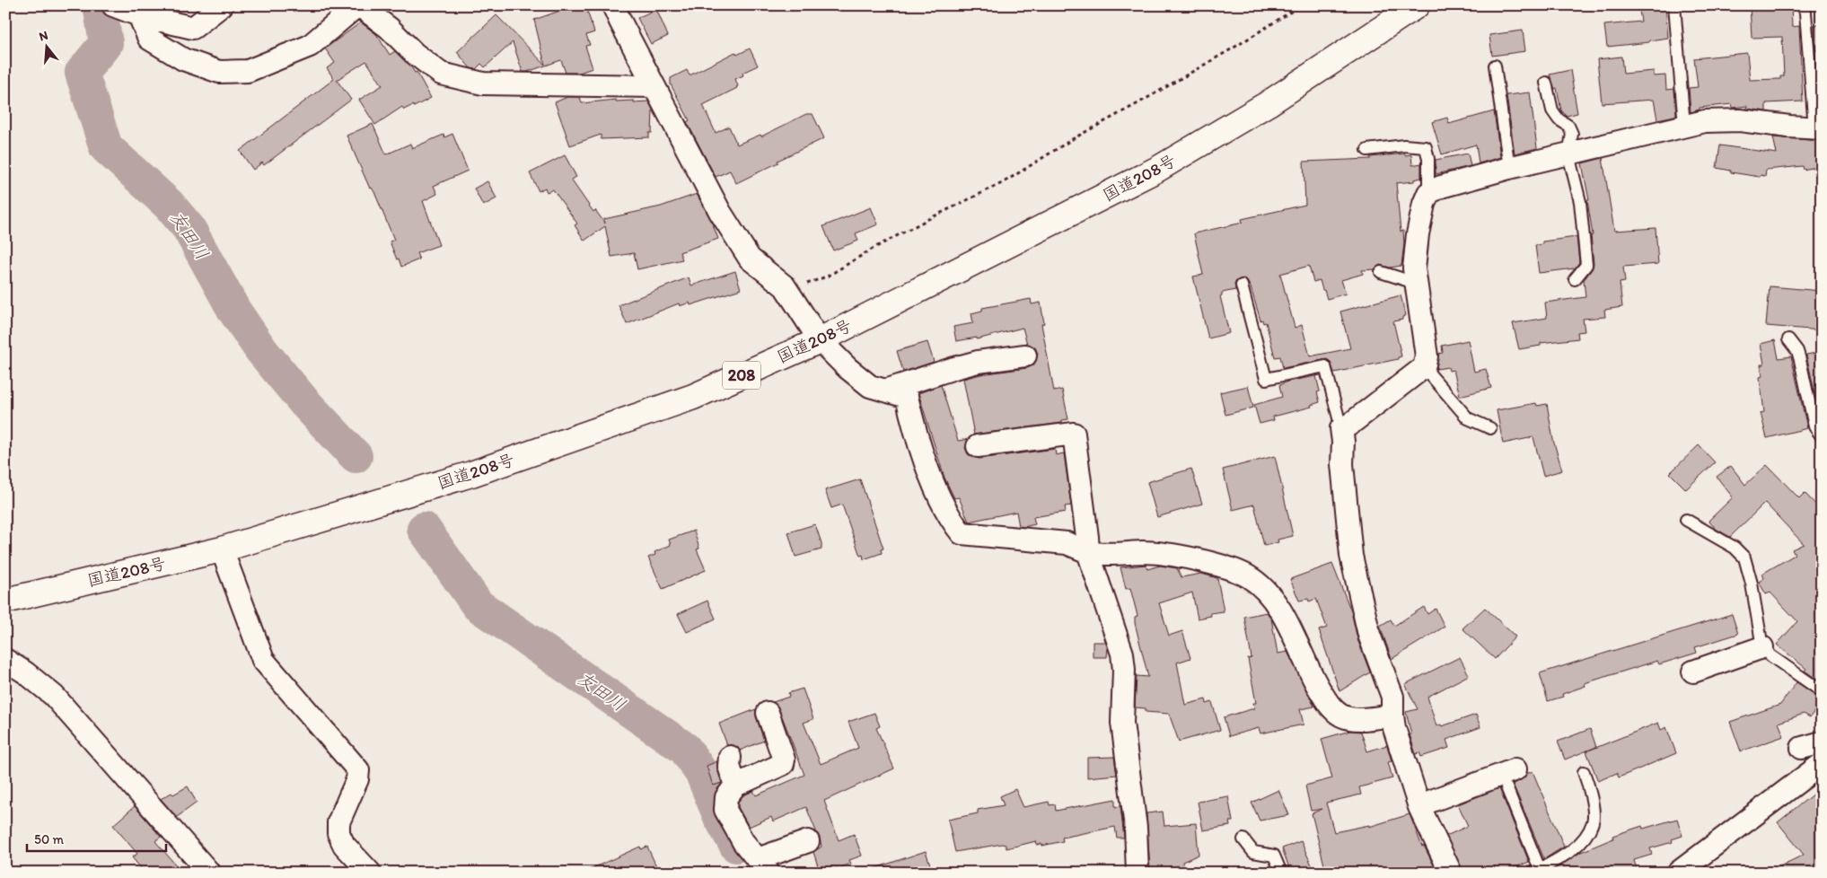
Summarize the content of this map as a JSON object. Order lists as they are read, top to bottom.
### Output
{
  "streets": {
    "highway": ["国道208号", "208"]
  },
  "water": ["友田川"],
  "scale_bar": "50 m",
  "north": "top"
}
